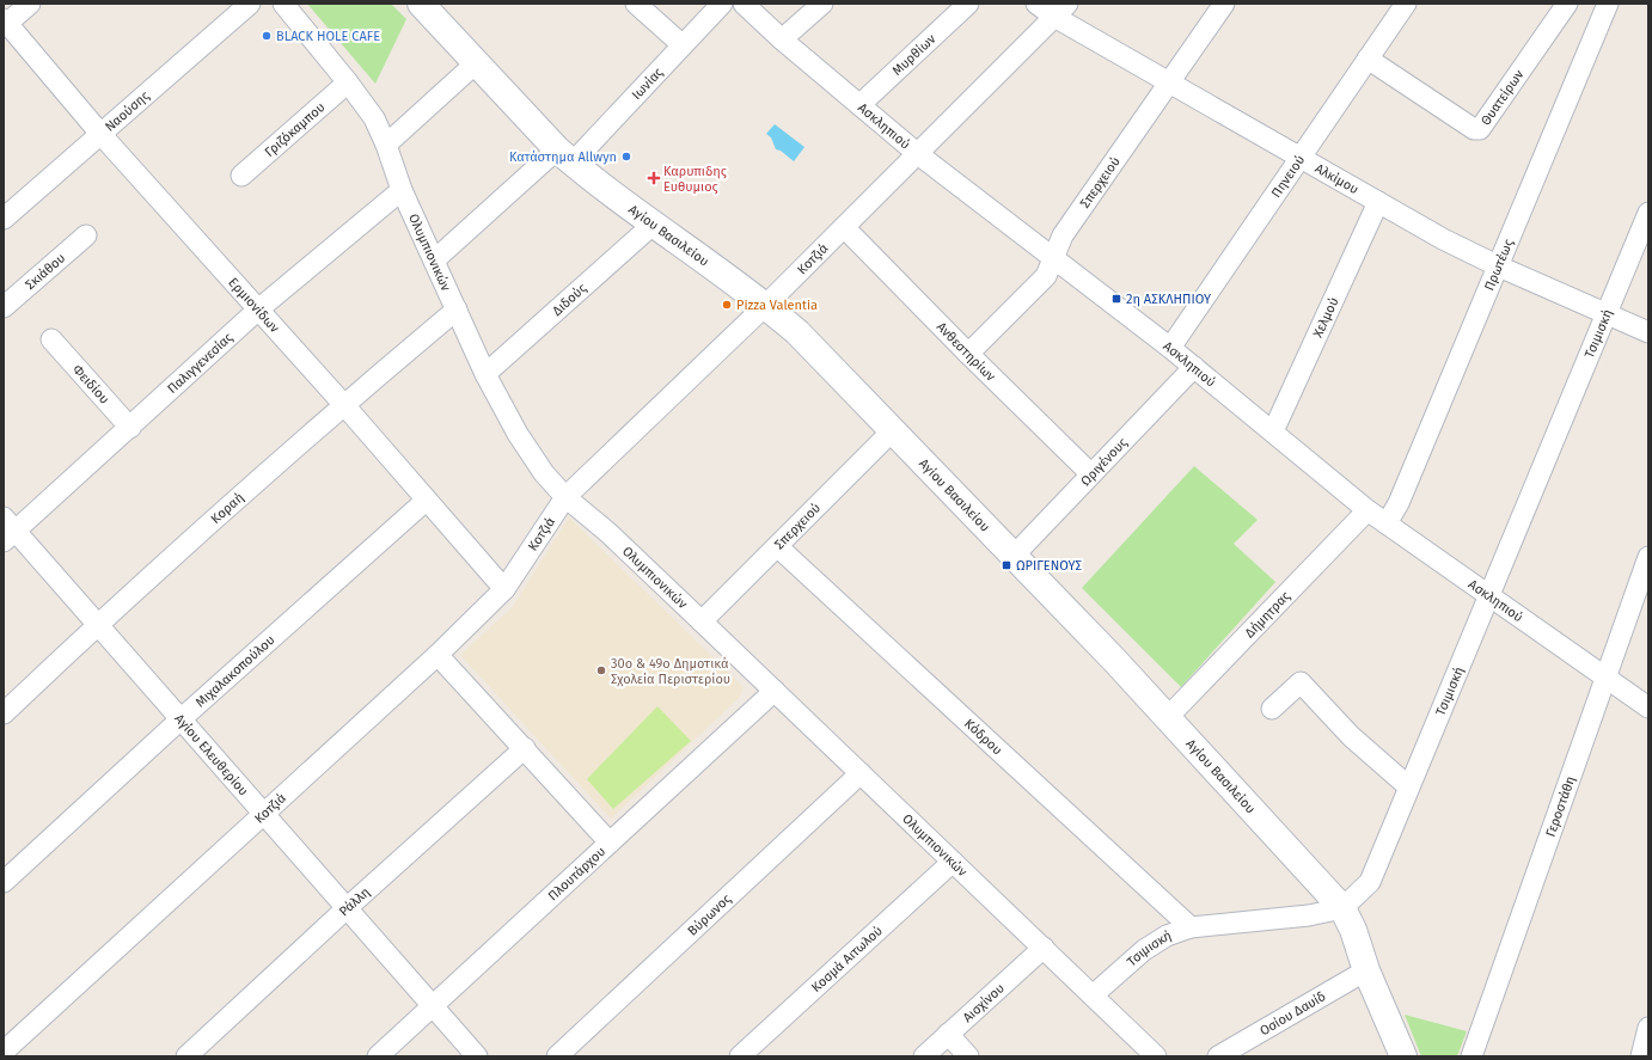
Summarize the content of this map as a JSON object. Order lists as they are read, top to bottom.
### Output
{
  "streets": {
    "street": [
      "Μυρθίων",
      "Ιωνίας",
      "Θυατείρων",
      "Ναούσης",
      "Ασκληπιού",
      "Γριζόκαμπου",
      "Πηνειού",
      "Αλκίμου",
      "Σπερχειού",
      "Αγίου Βασιλείου",
      "Ολυμπιονικών",
      "Κοτζιά",
      "Πρωτέως",
      "Σκιάθου",
      "Διδούς",
      "Ερμιονίδων",
      "Χελμού",
      "Τσιμισκή",
      "Ανθεστηρίων",
      "Παλιγγενεσίας",
      "Φειδίου",
      "Ωριγένους",
      "Κοραή",
      "Δήμητρας",
      "Μιχαλακοπούλου",
      "Κόδρου",
      "Αγίου Ελευθερίου",
      "Γεροστάθη",
      "Πλουτάρχου",
      "Ράλλη",
      "Βύρωνος",
      "Κοσμά Αιτωλού",
      "Αισχίνου",
      "Οσίου Δαυίδ"
    ]
  },
  "crossings": [
    ["Μυρθίων", "Ασκληπιού"],
    ["Ιωνίας", "Αγίου Βασιλείου"],
    ["Ιωνίας", "Ολυμπιονικών"],
    ["Θυατείρων", "Πηνειού"],
    ["Ναούσης", "Ερμιονίδων"],
    ["Ασκληπιού", "Πηνειού"],
    ["Ασκληπιού", "Σπερχειού"],
    ["Ασκληπιού", "Κοτζιά"],
    ["Ασκληπιού", "Πρωτέως"],
    ["Ασκληπιού", "Χελμού"],
    ["Ασκληπιού", "Τσιμισκή"],
    ["Ασκληπιού", "Ωριγένους"],
    ["Ασκληπιού", "Δήμητρας"],
    ["Ασκληπιού", "Γεροστάθη"],
    ["Γριζόκαμπου", "Ολυμπιονικών"],
    ["Πηνειού", "Αλκίμου"],
    ["Αλκίμου", "Σπερχειού"],
    ["Αλκίμου", "Κοτζιά"],
    ["Αλκίμου", "Πρωτέως"],
    ["Αλκίμου", "Χελμού"],
    ["Αλκίμου", "Τσιμισκή"],
    ["Σπερχειού", "Αγίου Βασιλείου"],
    ["Σπερχειού", "Ολυμπιονικών"],
    ["Σπερχειού", "Ανθεστηρίων"],
    ["Σπερχειού", "Κόδρου"],
    ["Αγίου Βασιλείου", "Κοτζιά"],
    ["Αγίου Βασιλείου", "Διδούς"],
    ["Αγίου Βασιλείου", "Τσιμισκή"],
    ["Αγίου Βασιλείου", "Ωριγένους"],
    ["Αγίου Βασιλείου", "Δήμητρας"],
    ["Αγίου Βασιλείου", "Οσίου Δαυίδ"],
    ["Ολυμπιονικών", "Κοτζιά"],
    ["Ολυμπιονικών", "Διδούς"],
    ["Ολυμπιονικών", "Τσιμισκή"],
    ["Ολυμπιονικών", "Παλιγγενεσίας"],
    ["Ολυμπιονικών", "Κοραή"],
    ["Ολυμπιονικών", "Πλουτάρχου"],
    ["Ολυμπιονικών", "Βύρωνος"],
    ["Ολυμπιονικών", "Κοσμά Αιτωλού"],
    ["Ολυμπιονικών", "Αισχίνου"],
    ["Κοτζιά", "Ερμιονίδων"],
    ["Κοτζιά", "Ανθεστηρίων"],
    ["Κοτζιά", "Αγίου Ελευθερίου"],
    ["Ερμιονίδων", "Παλιγγενεσίας"],
    ["Ερμιονίδων", "Κοραή"],
    ["Ερμιονίδων", "Μιχαλακοπούλου"],
    ["Τσιμισκή", "Κόδρου"],
    ["Ανθεστηρίων", "Ωριγένους"],
    ["Παλιγγενεσίας", "Φειδίου"],
    ["Παλιγγενεσίας", "Αγίου Ελευθερίου"],
    ["Κοραή", "Αγίου Ελευθερίου"],
    ["Μιχαλακοπούλου", "Αγίου Ελευθερίου"],
    ["Αγίου Ελευθερίου", "Πλουτάρχου"],
    ["Αγίου Ελευθερίου", "Ράλλη"]
  ],
  "places": {
    "other": [
      "BLACK HOLE CAFE",
      "Κατάστημα Allwyn",
      "Pizza Valentia",
      "30ο & 49ο Δημοτικά Σχολεία Περιστερίου"
    ],
    "health": ["Καρυπιδης Ευθυμιος"],
    "transit": ["2η ΑΣΚΛΗΠΙΟΥ", "ΩΡΙΓΕΝΟΥΣ"]
  }
}
